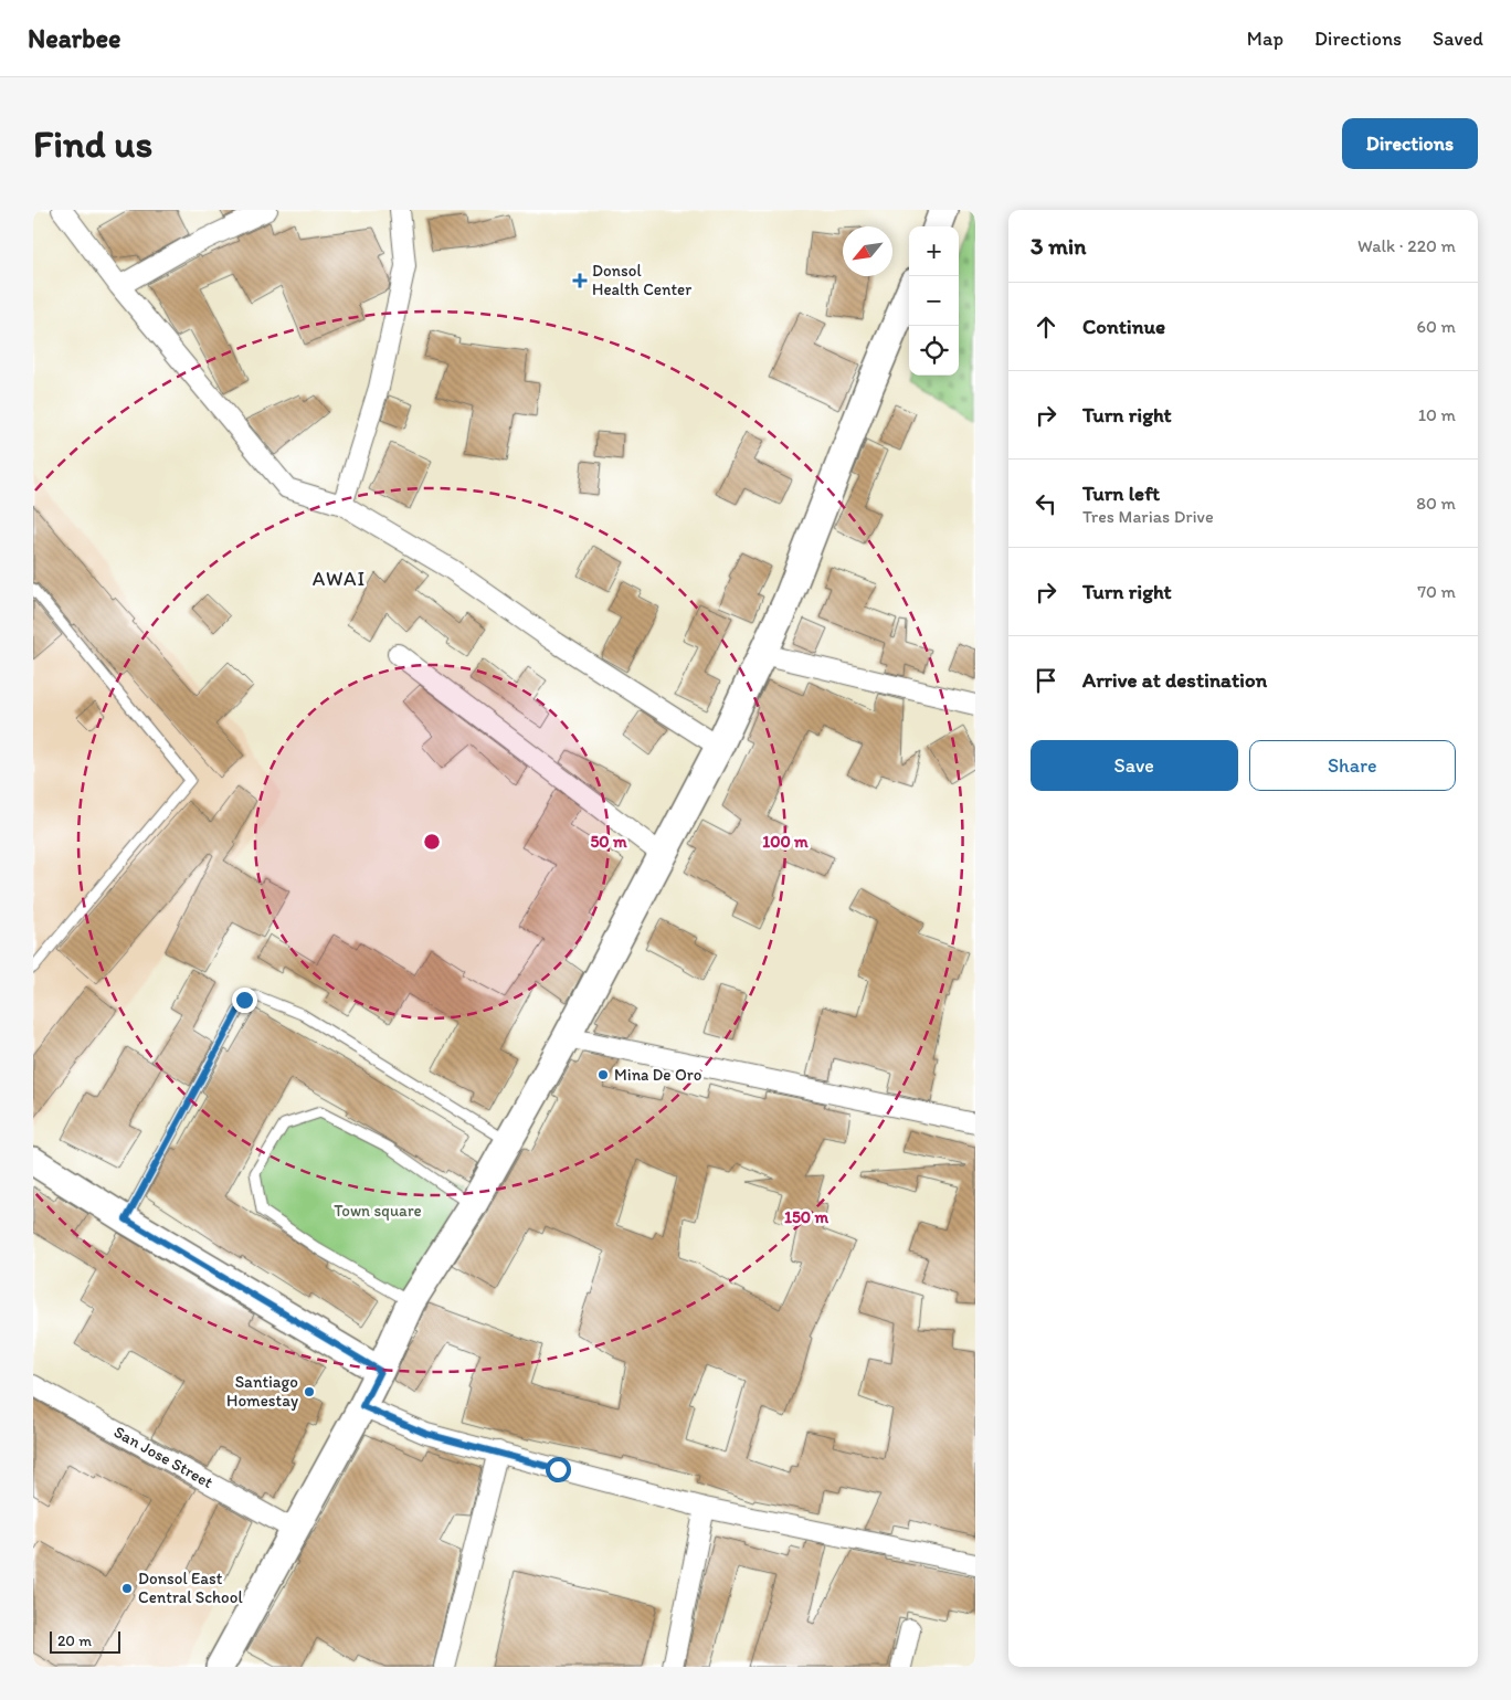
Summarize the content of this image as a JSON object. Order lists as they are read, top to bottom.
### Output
{
  "streets": {
    "street": ["San Jose Street"]
  },
  "districts": ["AWAI"],
  "parks": ["Town square"],
  "places": {
    "health": ["Donsol Health Center"],
    "other": ["Mina De Oro", "Santiago Homestay", "Donsol East Central School"]
  },
  "scale_bar": "20 m",
  "north": "bottom left",
  "page": {
    "header": "Nearbee",
    "nav": ["Map", "Directions", "Saved"],
    "buttons": [
      "Directions",
      ["Save", "Share"]
    ],
    "title": "Find us",
    "heading": ["3 min", "Walk · 220 m"],
    "map_buttons": ["+", "−"],
    "list": [
      ["Continue", "60 m"],
      ["Turn right", "10 m"],
      ["Turn left", "Tres Marias Drive", "80 m"],
      ["Turn right", "70 m"],
      "Arrive at destination"
    ],
    "scale": "20 m"
  },
  "rings": ["50 m", "100 m", "150 m"]
}
